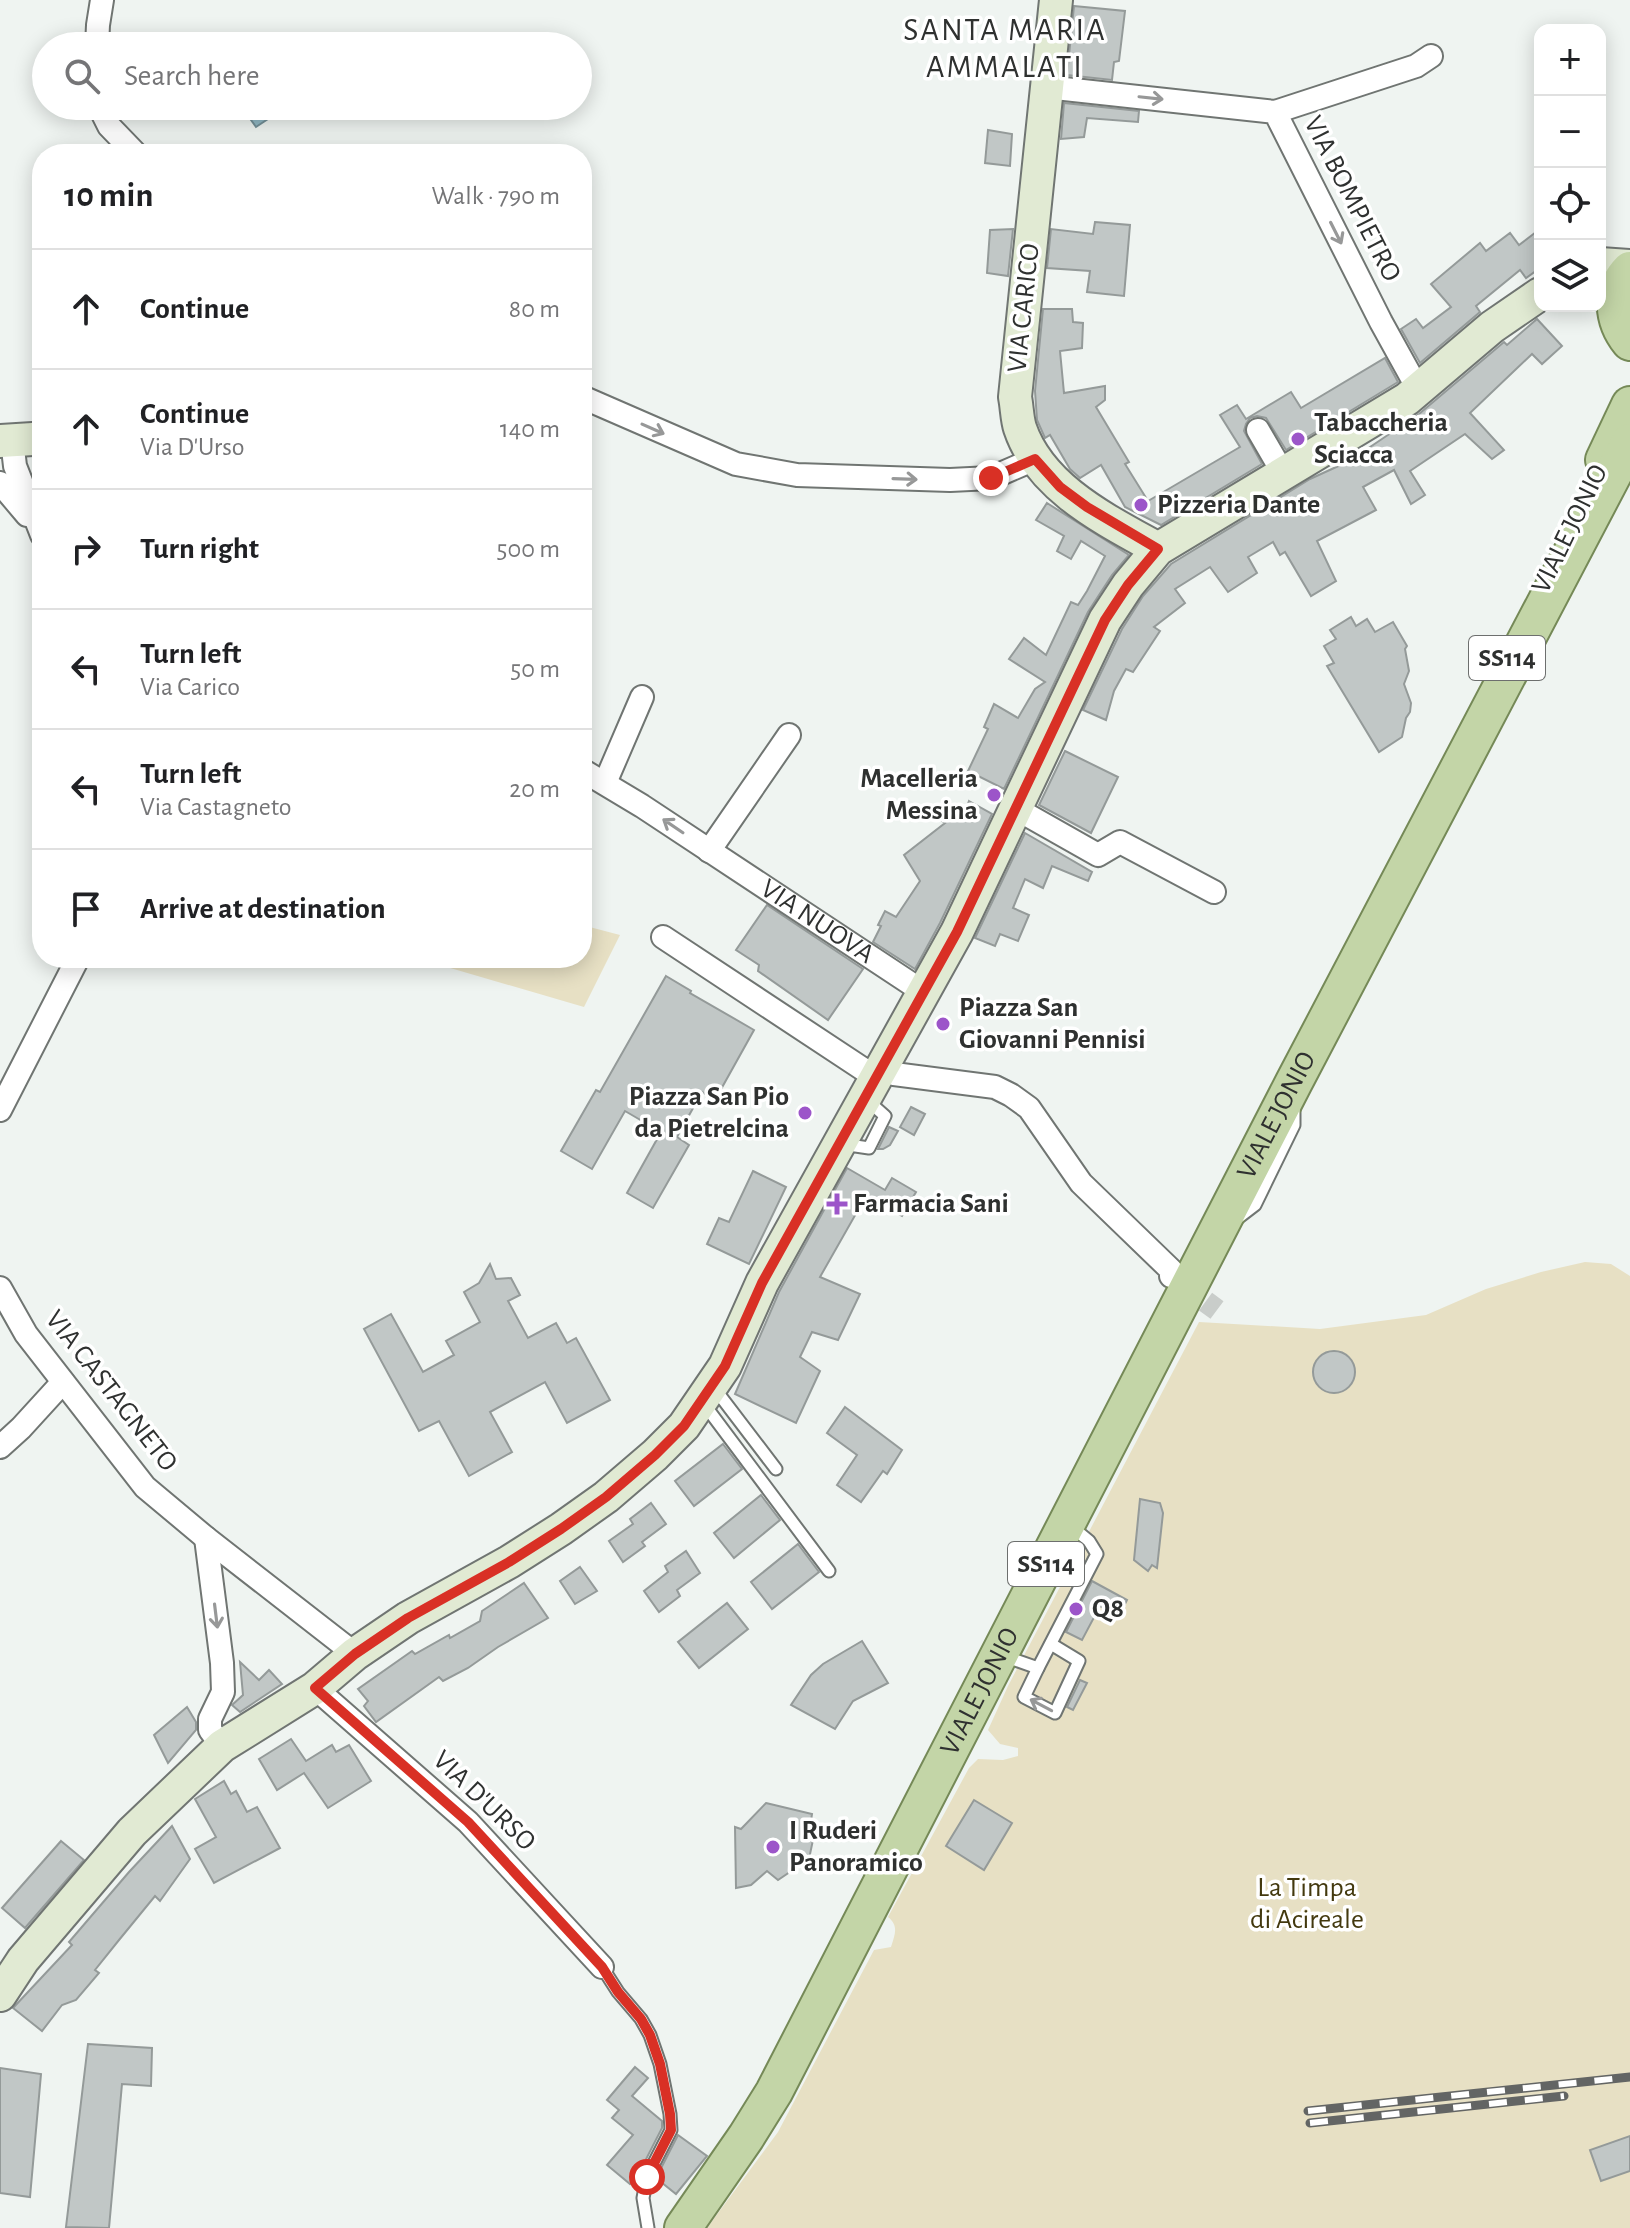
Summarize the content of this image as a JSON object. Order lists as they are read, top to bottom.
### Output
{
  "streets": {
    "main road": ["VIALE JONIO", "SS114"],
    "street": [
      "VIA BOMPIETRO",
      "VIA CARICO",
      "VIA NUOVA",
      "VIA CASTAGNETO",
      "VIA D'URSO"
    ]
  },
  "crossings": [
    ["VIA BOMPIETRO", "VIA CARICO"]
  ],
  "one_way": ["VIA BOMPIETRO"],
  "districts": ["SANTA MARIA AMMALATI"],
  "parks": ["La Timpa di Acireale"],
  "places": {
    "other": [
      "Tabaccheria Sciacca",
      "Pizzeria Dante",
      "Macelleria Messina",
      "Piazza San Giovanni Pennisi",
      "Piazza San Pio da Pietrelcina",
      "Q8",
      "I Ruderi Panoramico"
    ],
    "health": ["Farmacia Sani"]
  },
  "page": {
    "map_buttons": ["+", "−"],
    "search": "Search here",
    "heading": ["10 min", "Walk · 790 m"],
    "list": [
      ["Continue", "80 m"],
      ["Continue", "Via D'Urso", "140 m"],
      ["Turn right", "500 m"],
      ["Turn left", "Via Carico", "50 m"],
      ["Turn left", "Via Castagneto", "20 m"],
      "Arrive at destination"
    ]
  }
}
